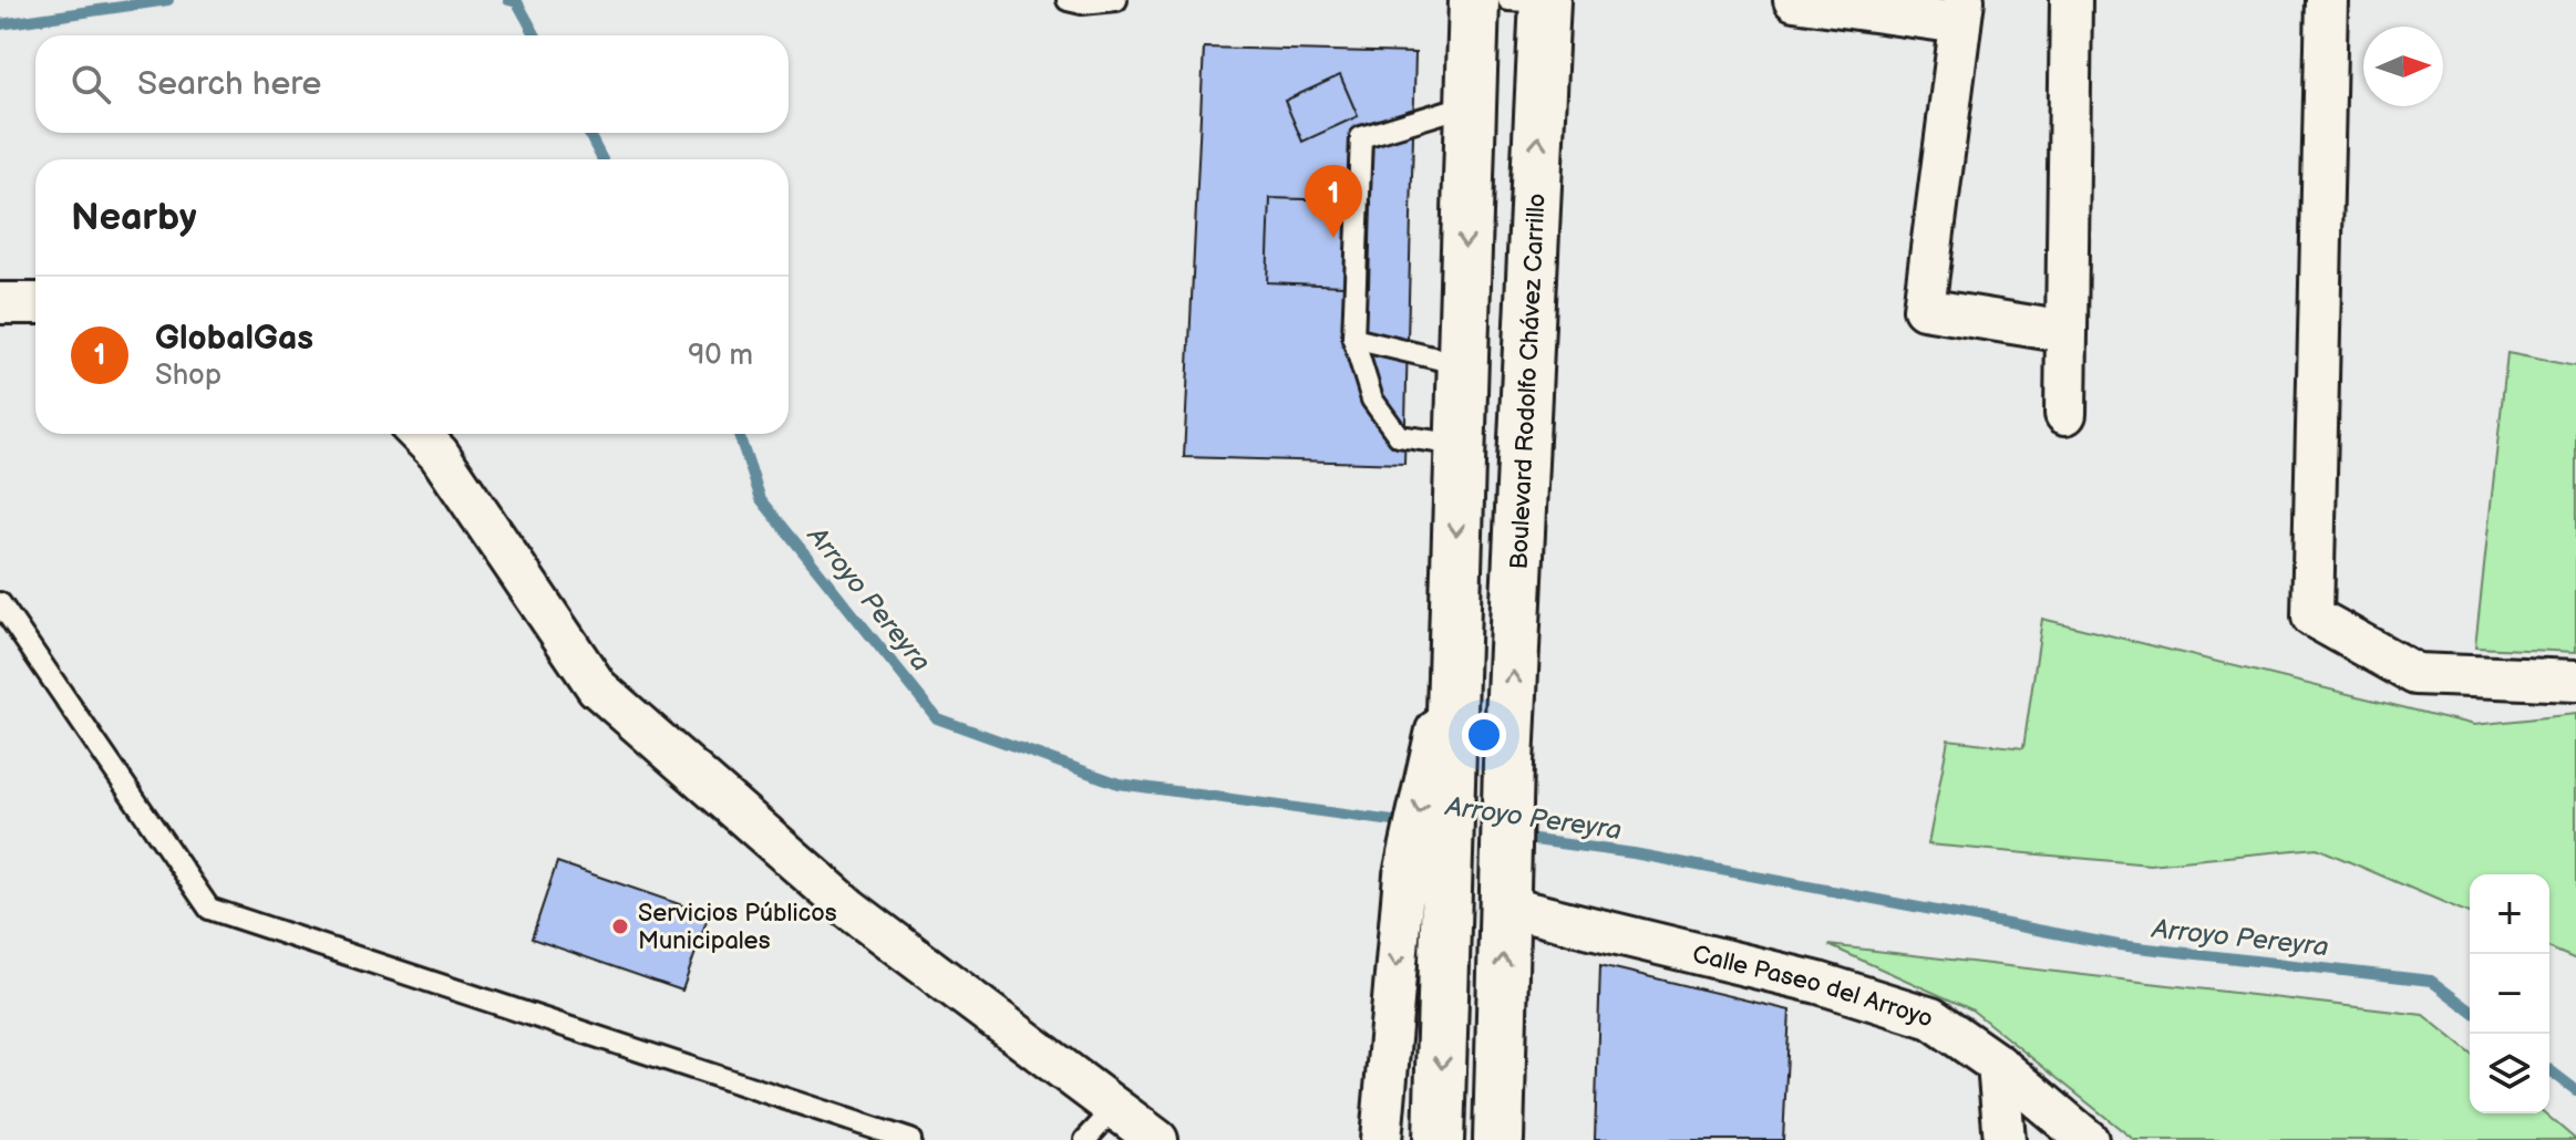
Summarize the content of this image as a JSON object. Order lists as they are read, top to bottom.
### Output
{
  "streets": {
    "main road": ["Boulevard Rodolfo Chávez Carrillo"],
    "street": ["Calle Paseo del Arroyo"]
  },
  "crossings": [
    ["Boulevard Rodolfo Chávez Carrillo", "Calle Paseo del Arroyo"]
  ],
  "water": ["Arroyo Pereyra"],
  "places": ["Servicios Públicos Municipales"],
  "north": "right",
  "page": {
    "search": "Search here",
    "heading": "Nearby",
    "pins": "1",
    "list": [
      {
        "mark": "1",
        "name": "GlobalGas",
        "note": "Shop",
        "value": "90 m"
      }
    ],
    "map_buttons": ["+", "−"]
  }
}
